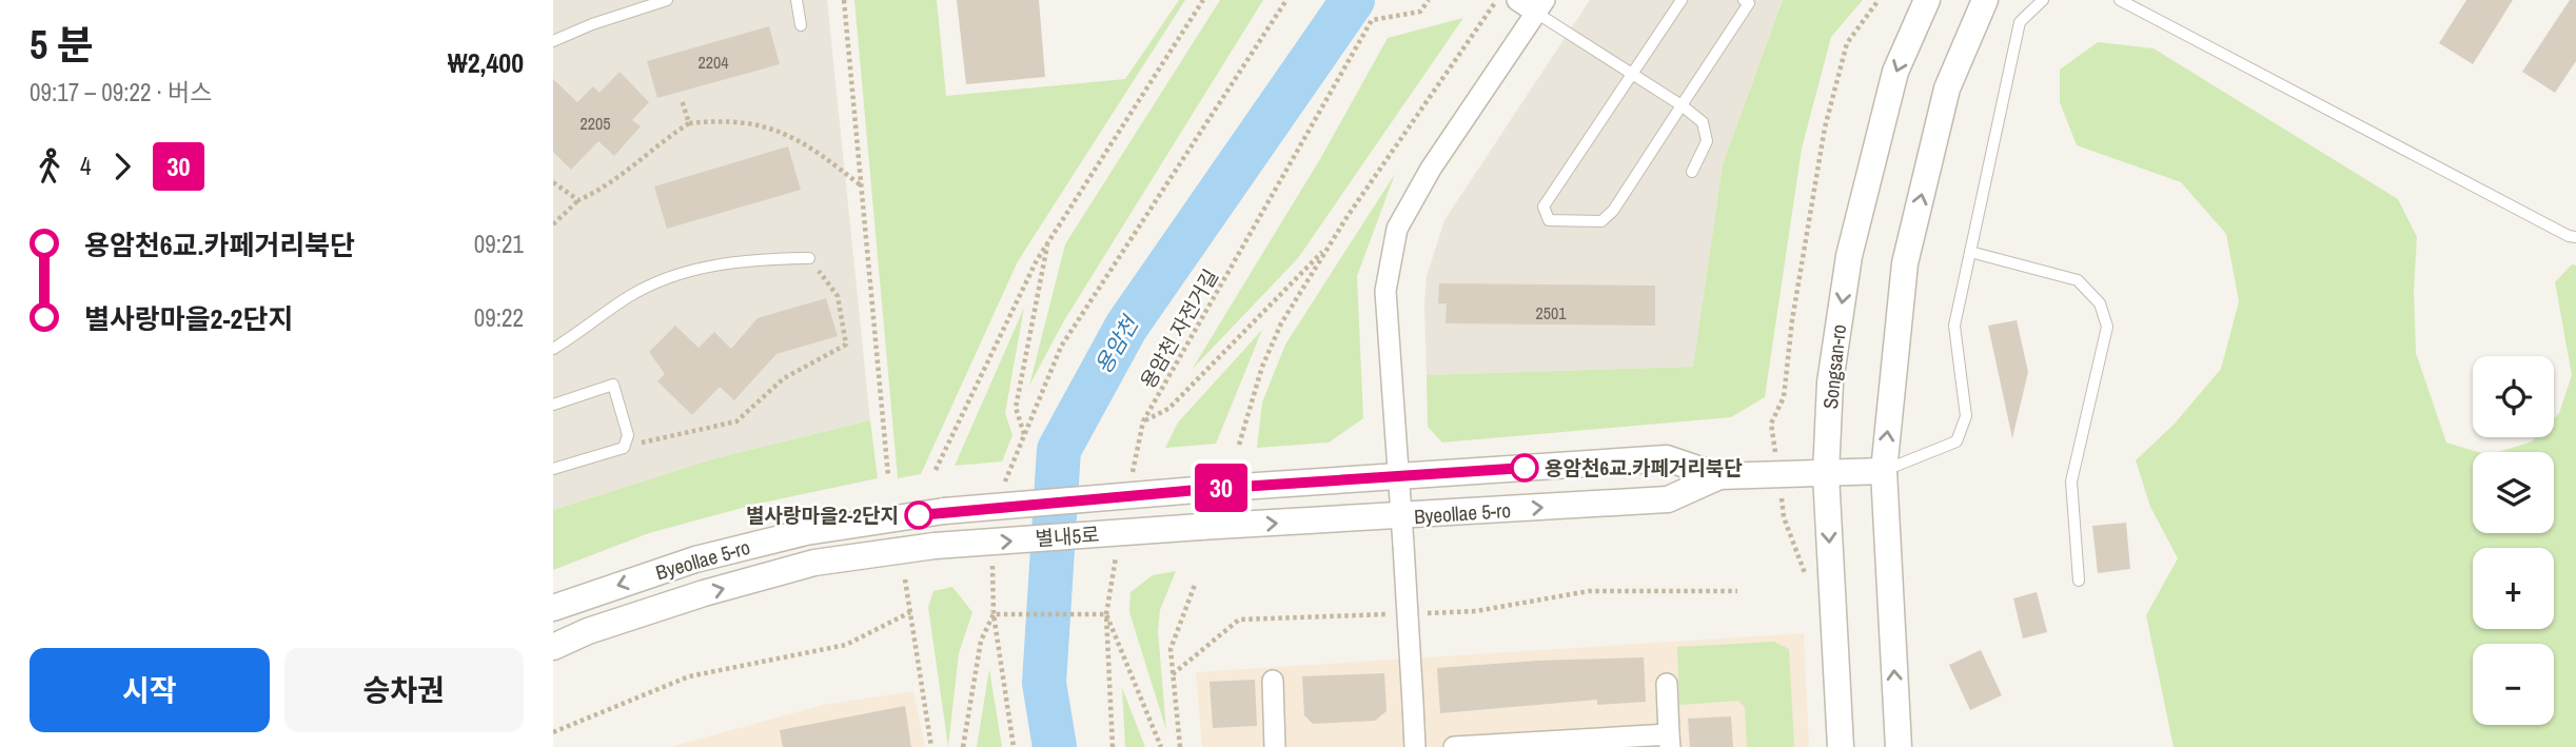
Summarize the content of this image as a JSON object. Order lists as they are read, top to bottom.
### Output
{
  "streets": {
    "street": ["Songsan-ro", "Byeollae 5-ro", "별내5로"],
    "path": ["용암천 자전거길"]
  },
  "crossings": [
    ["Songsan-ro", "Byeollae 5-ro"],
    ["Byeollae 5-ro", "별내5로"]
  ],
  "water": ["용암천"],
  "places": ["용암천6교.카페거리북단", "별사랑마을2-2단지"],
  "lines": ["bus line 30"],
  "house_numbers": ["2204", "2205", "2501"],
  "page": {
    "heading": ["5 분", "09:17 – 09:22 · 버스", "₩2,400"],
    "on_map": "30",
    "legs": ["4", "30"],
    "list": [
      {
        "name": "용암천6교.카페거리북단",
        "value": "09:21"
      },
      {
        "name": "별사랑마을2-2단지",
        "value": "09:22"
      }
    ],
    "map_buttons": ["+", "−"],
    "buttons": ["시작", "승차권"]
  }
}
